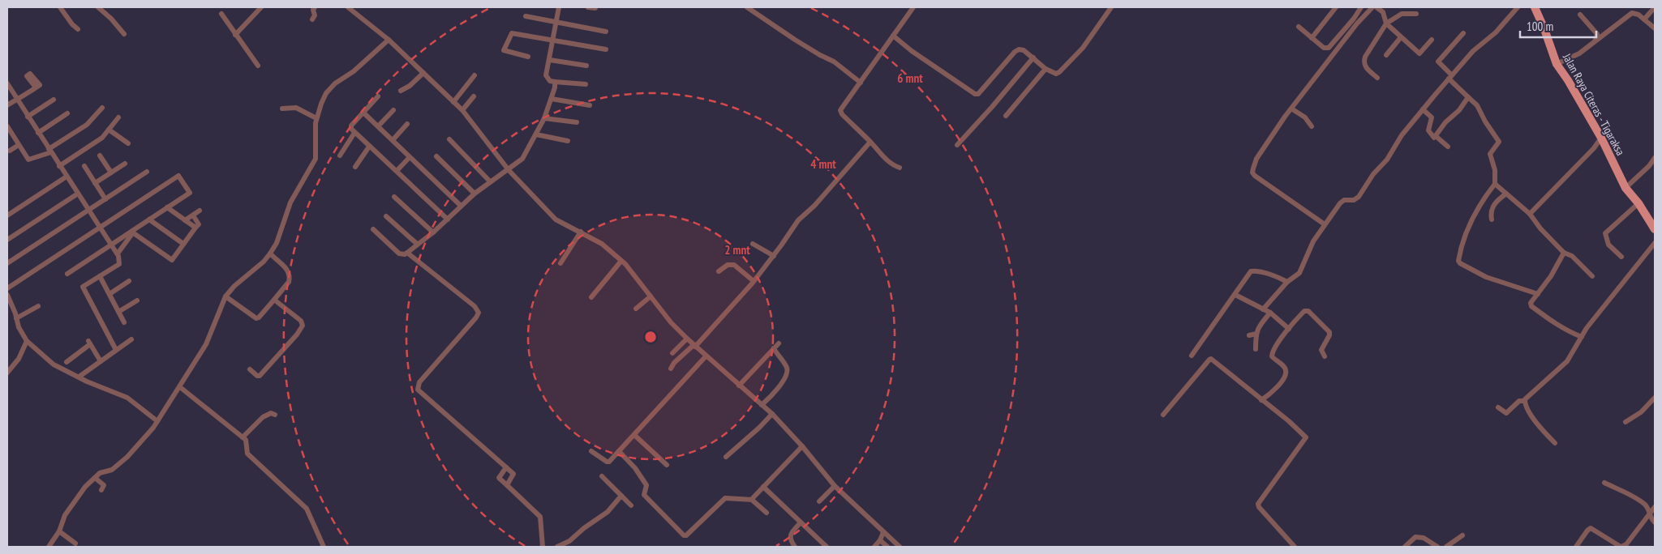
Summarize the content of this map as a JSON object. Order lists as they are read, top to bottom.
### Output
{
  "streets": {
    "main road": ["Jalan Raya Citeras - Tigaraksa"]
  },
  "scale_bar": "100 m",
  "rings": ["6 mnt", "4 mnt", "2 mnt"]
}
